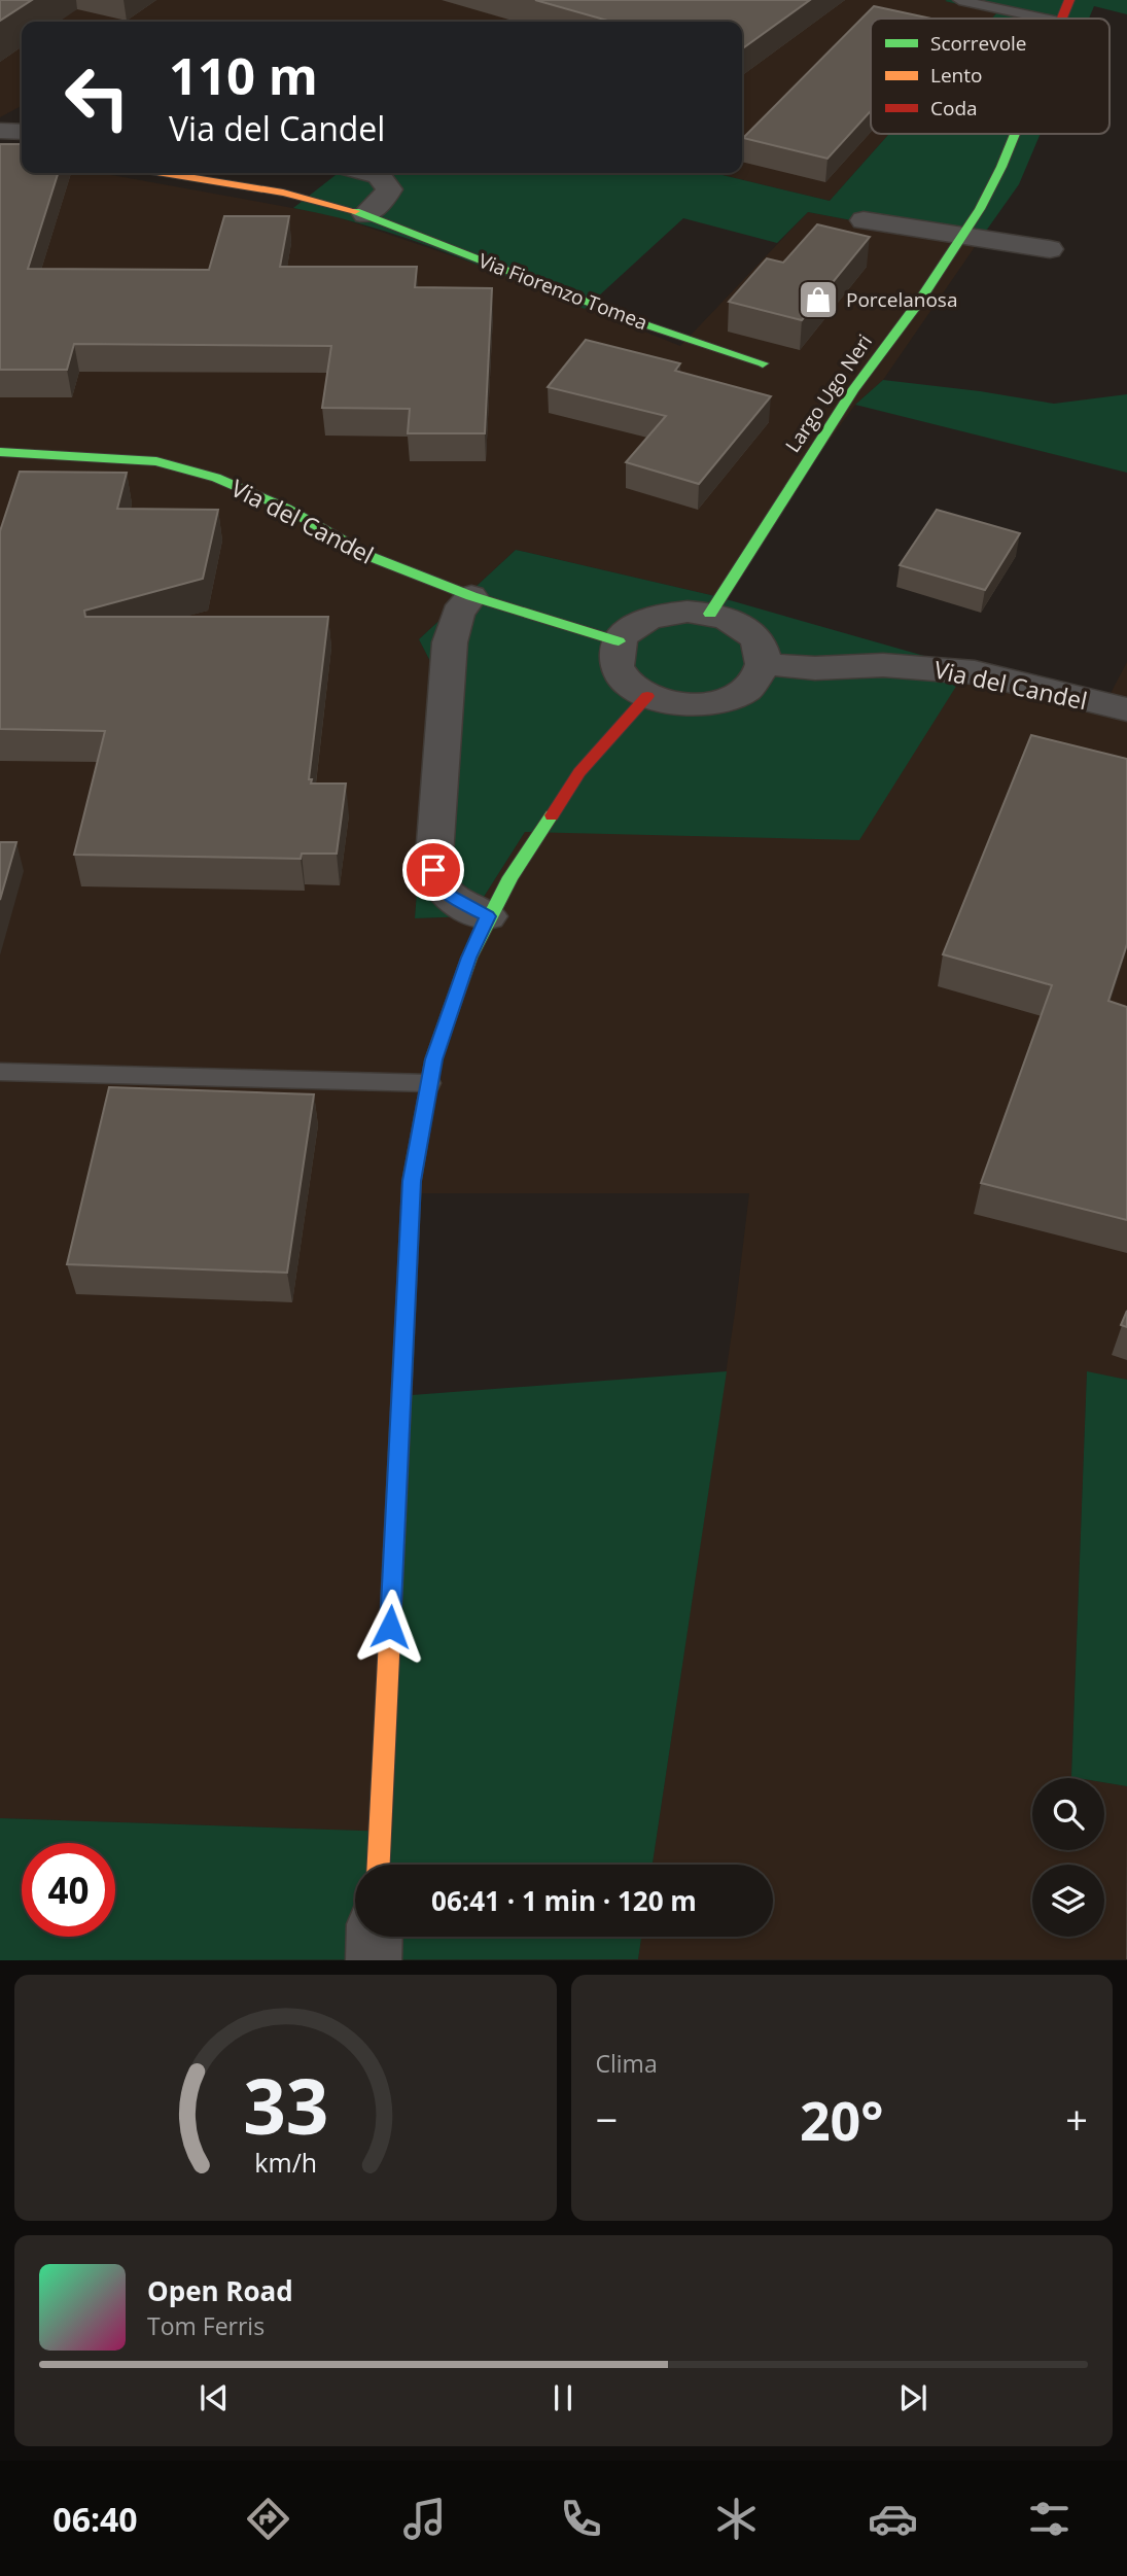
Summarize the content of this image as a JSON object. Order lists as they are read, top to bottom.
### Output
{
  "streets": {
    "street": ["Via Fiorenzo Tomea", "Largo Ugo Neri", "Via del Candel"]
  },
  "crossings": [
    ["Largo Ugo Neri", "Via del Candel"]
  ],
  "places": {
    "shop": ["Porcelanosa"]
  },
  "legend": ["Scorrevole", "Lento", "Coda"],
  "page": {
    "turn": ["110 m", "Via del Candel"],
    "limit": "40",
    "trip": "06:41 · 1 min · 120 m",
    "tile": "Clima",
    "heat": ["−", "20°", "+"],
    "song": ["Open Road", "Tom Ferris"],
    "tabs": "06:40",
    "gauge": ["33", "km/h"]
  }
}
